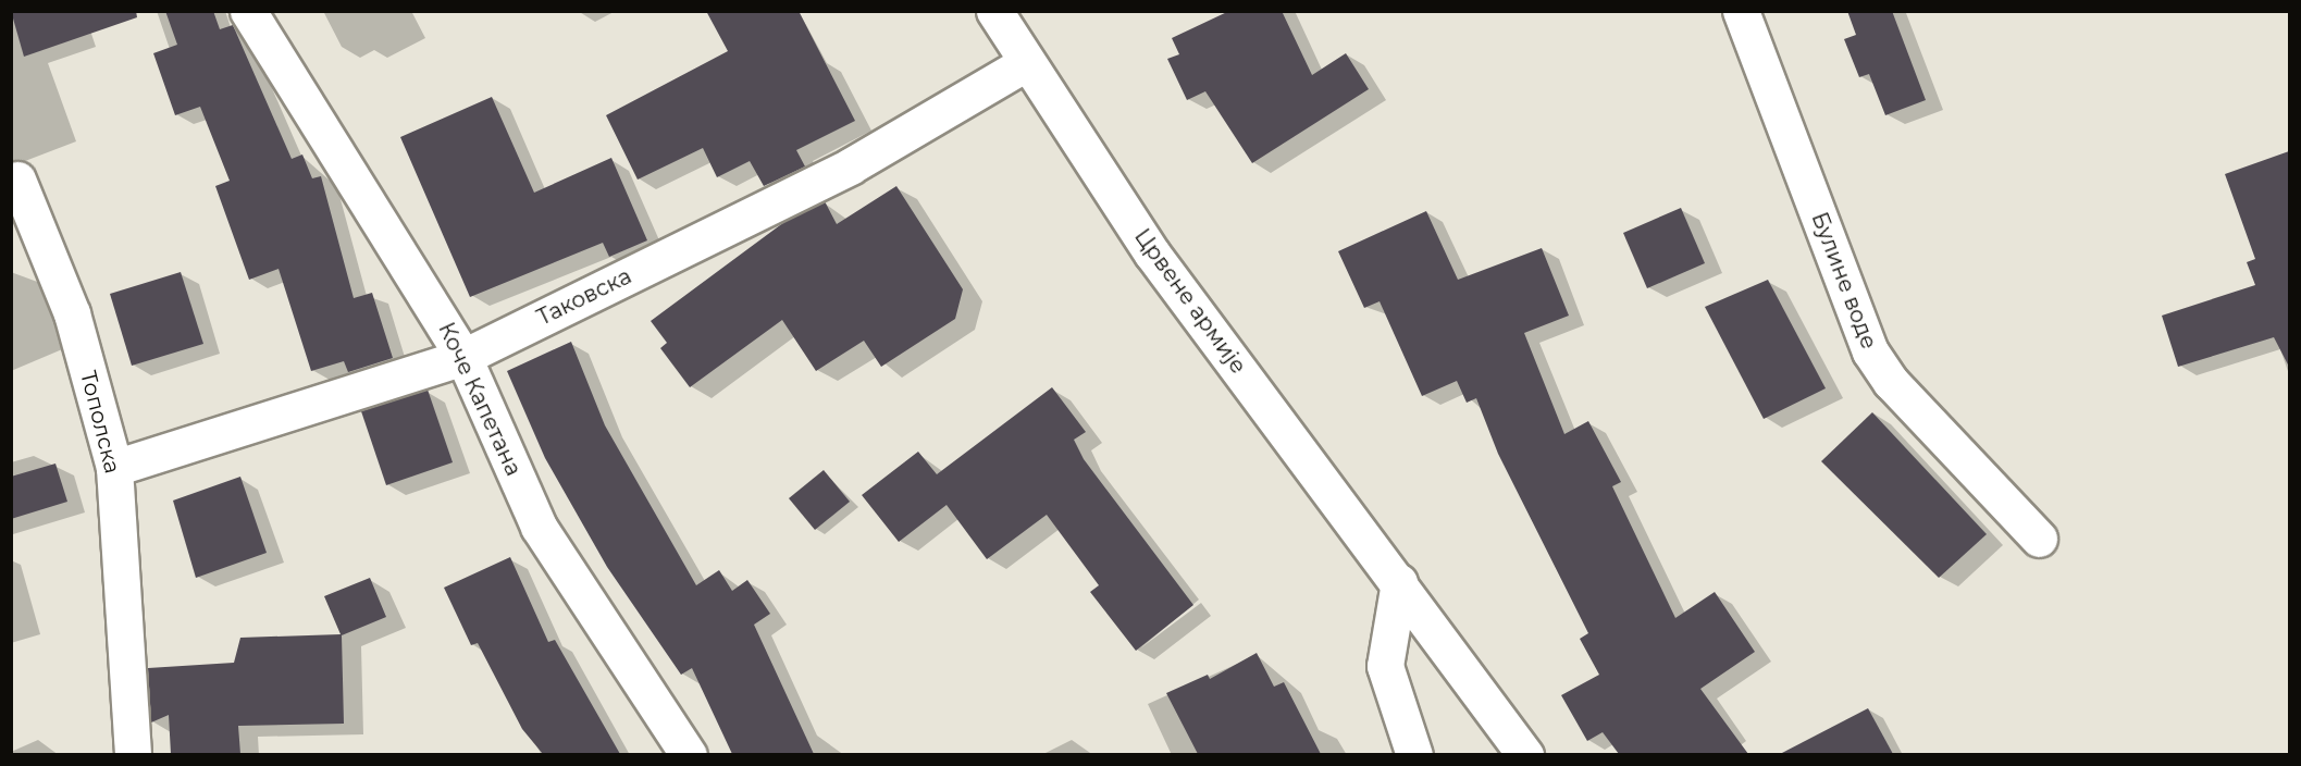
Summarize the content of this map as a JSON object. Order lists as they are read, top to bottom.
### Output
{
  "streets": {
    "street": [
      "Булине воде",
      "Таковска",
      "Црвене армије",
      "Коче Капетана",
      "Тополска"
    ]
  },
  "crossings": [
    ["Таковска", "Црвене армије"],
    ["Таковска", "Коче Капетана"],
    ["Таковска", "Тополска"]
  ]
}
